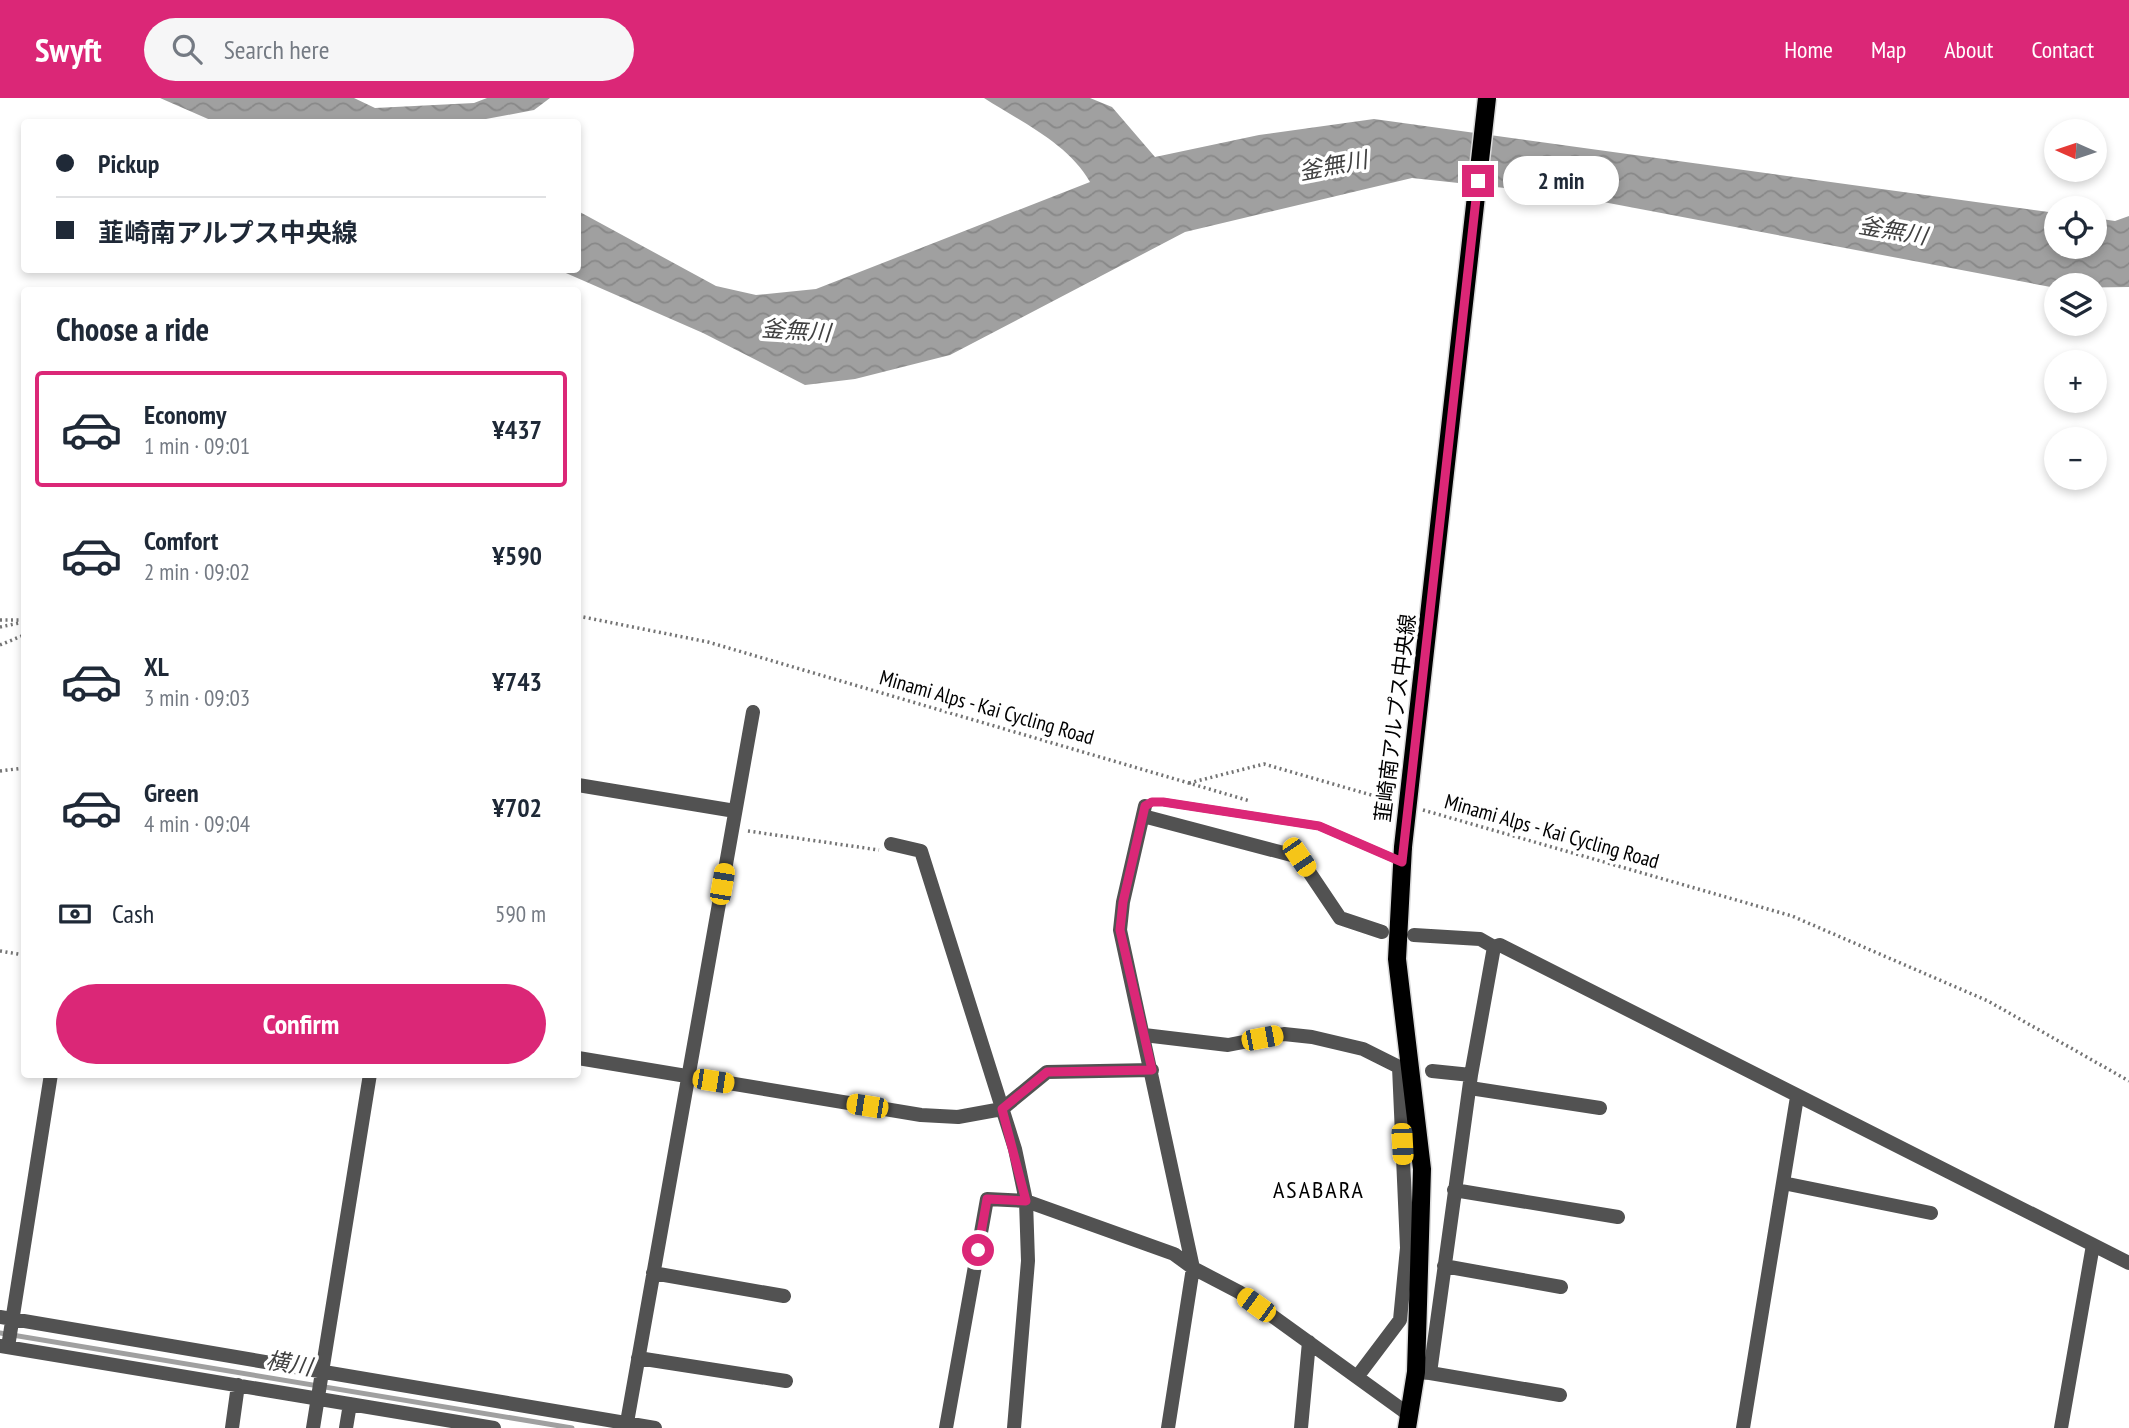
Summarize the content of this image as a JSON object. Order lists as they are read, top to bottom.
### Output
{
  "streets": {
    "main road": ["韮崎南アルプス中央線"],
    "path": ["Minami Alps - Kai Cycling Road"]
  },
  "districts": ["ASABARA"],
  "water": ["釜無川", "横川"],
  "north": "left",
  "page": {
    "header": "Swyft",
    "search": "Search here",
    "nav": [
      "Home",
      "Map",
      "About",
      "Contact"
    ],
    "map_buttons": ["+", "−"],
    "banner": ["Pickup", "韮崎南アルプス中央線"],
    "bubble": "2 min",
    "heading": "Choose a ride",
    "list": [
      {
        "name": "Economy",
        "note": "1 min · 09:01",
        "value": "¥437"
      },
      {
        "name": "Comfort",
        "note": "2 min · 09:02",
        "value": "¥590"
      },
      {
        "name": "XL",
        "note": "3 min · 09:03",
        "value": "¥743"
      },
      {
        "name": "Green",
        "note": "4 min · 09:04",
        "value": "¥702"
      }
    ],
    "pay": ["Cash", "590 m"],
    "buttons": "Confirm"
  }
}
